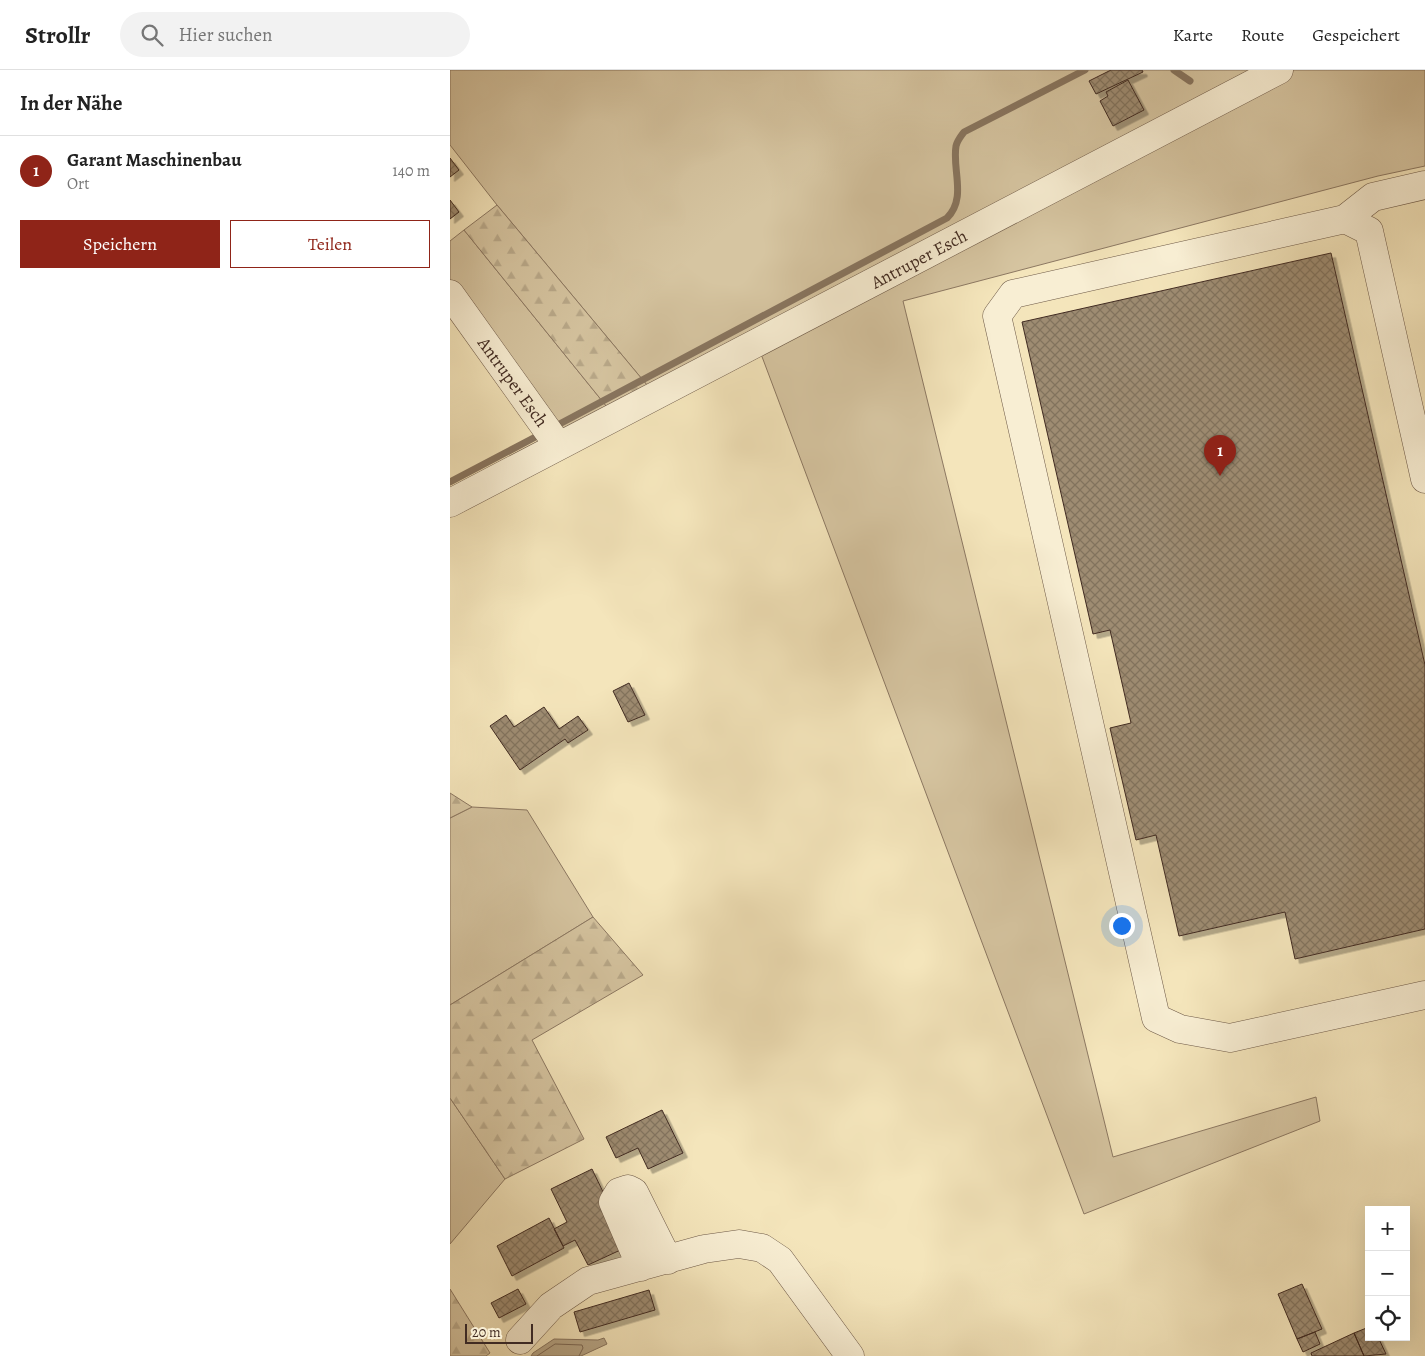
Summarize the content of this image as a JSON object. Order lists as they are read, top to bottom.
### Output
{
  "streets": {
    "street": ["Antruper Esch"]
  },
  "scale_bar": "20 m",
  "page": {
    "header": "Strollr",
    "search": "Hier suchen",
    "nav": ["Karte", "Route", "Gespeichert"],
    "heading": "In der Nähe",
    "list": [
      {
        "mark": "1",
        "name": "Garant Maschinenbau",
        "note": "Ort",
        "value": "140 m"
      }
    ],
    "buttons": ["Speichern", "Teilen"],
    "pins": "1",
    "map_buttons": ["+", "−"],
    "scale": "20 m"
  }
}
